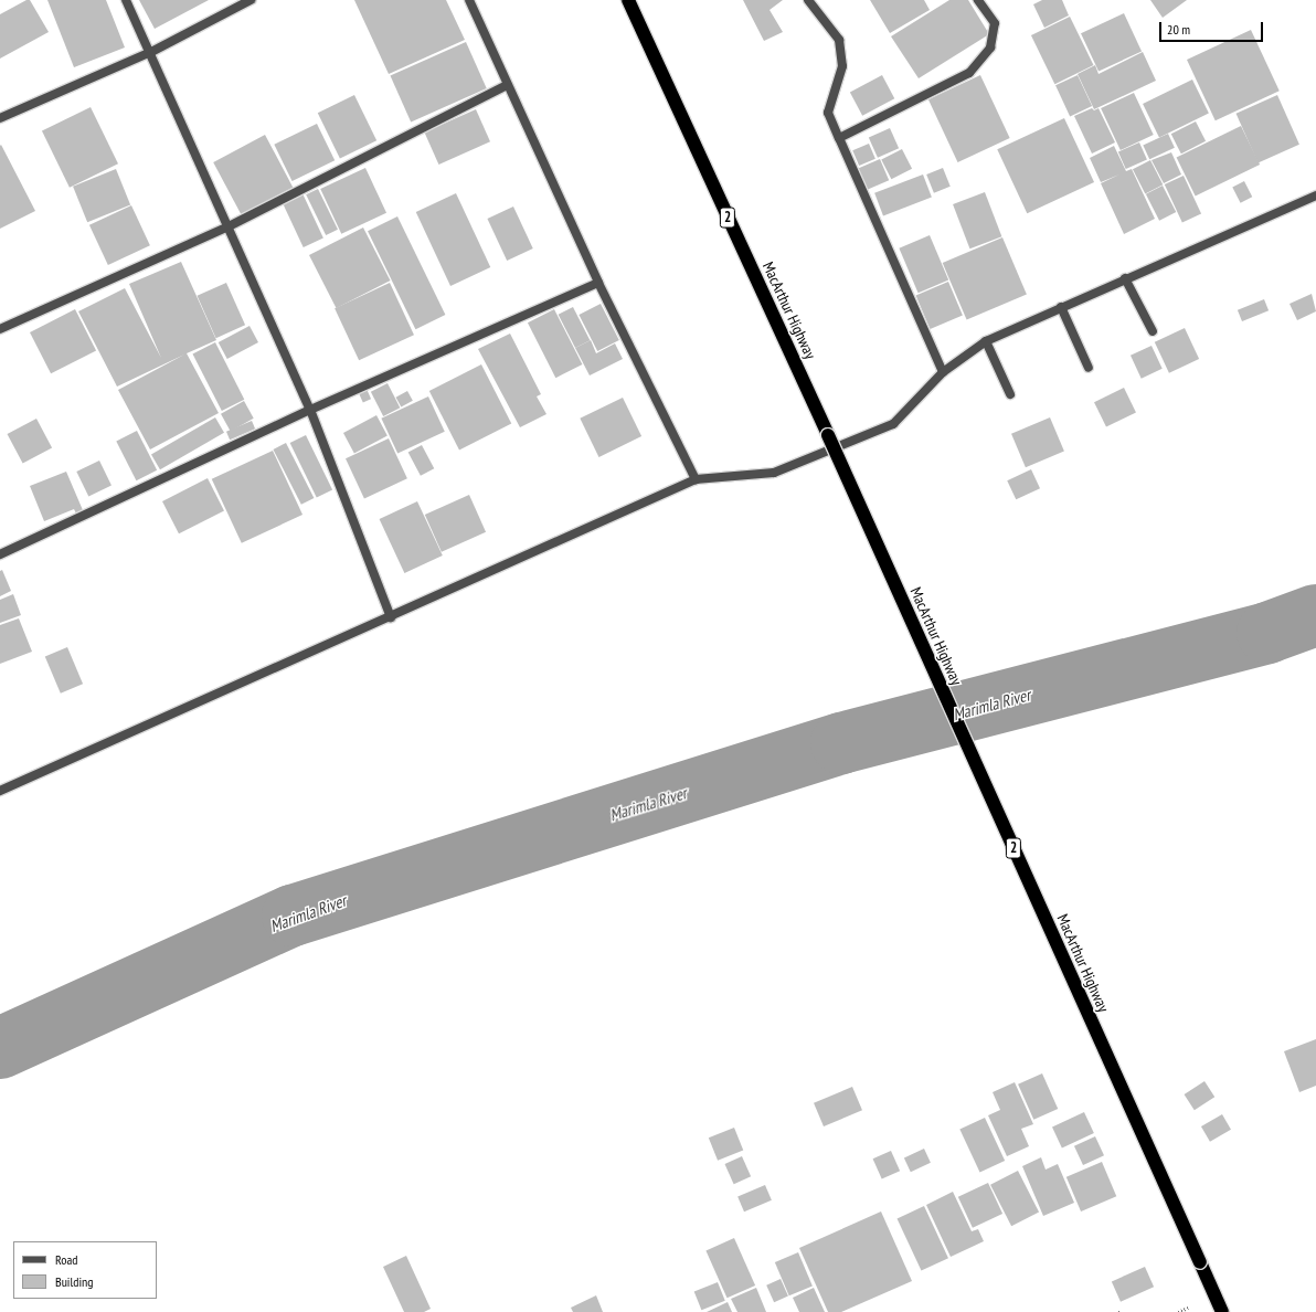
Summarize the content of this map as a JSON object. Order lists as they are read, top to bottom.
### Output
{
  "streets": {
    "highway": ["2", "MacArthur Highway"]
  },
  "water": ["Marimla River"],
  "legend": ["Road", "Building"],
  "scale_bar": "20 m"
}
